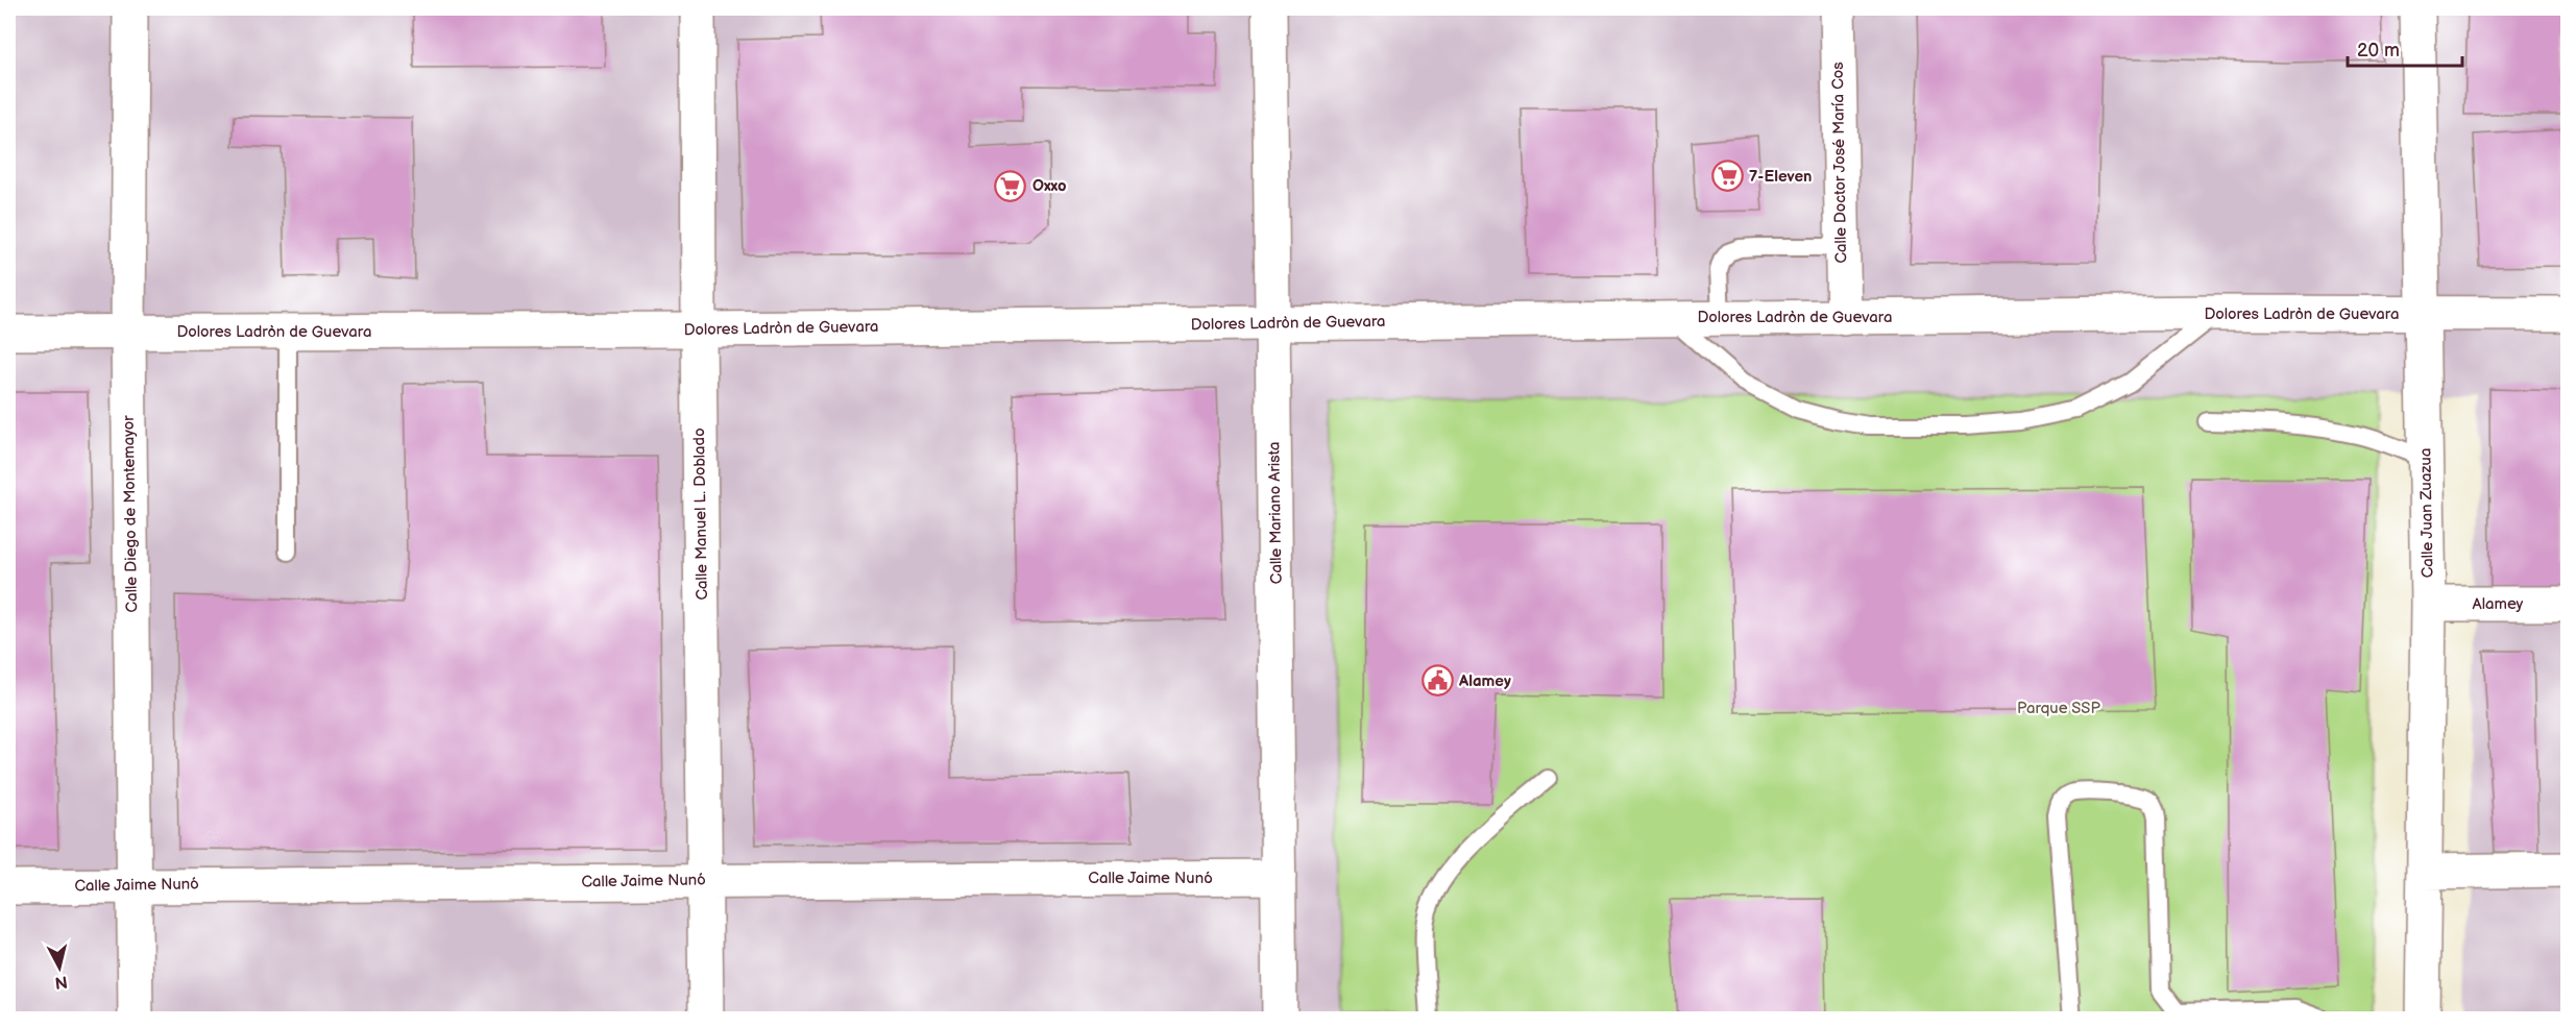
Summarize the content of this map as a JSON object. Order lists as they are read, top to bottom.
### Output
{
  "streets": {
    "street": [
      "Calle Doctor José María Cos",
      "Dolores Ladròn de Guevara",
      "Calle Mariano Arista",
      "Calle Juan Zuazua",
      "Calle Diego de Montemayor",
      "Calle Manuel L. Doblado",
      "Alamey",
      "Calle Jaime Nunó"
    ]
  },
  "crossings": [
    ["Calle Doctor José María Cos", "Dolores Ladròn de Guevara"],
    ["Dolores Ladròn de Guevara", "Calle Mariano Arista"],
    ["Dolores Ladròn de Guevara", "Calle Juan Zuazua"],
    ["Dolores Ladròn de Guevara", "Calle Diego de Montemayor"],
    ["Dolores Ladròn de Guevara", "Calle Manuel L. Doblado"],
    ["Calle Mariano Arista", "Calle Jaime Nunó"],
    ["Calle Juan Zuazua", "Alamey"],
    ["Calle Diego de Montemayor", "Calle Jaime Nunó"],
    ["Calle Manuel L. Doblado", "Calle Jaime Nunó"]
  ],
  "parks": ["Parque SSP"],
  "places": {
    "supermarket": ["7-Eleven", "Oxxo"],
    "public building": ["Alamey"]
  },
  "scale_bar": "20 m",
  "north": "bottom"
}
